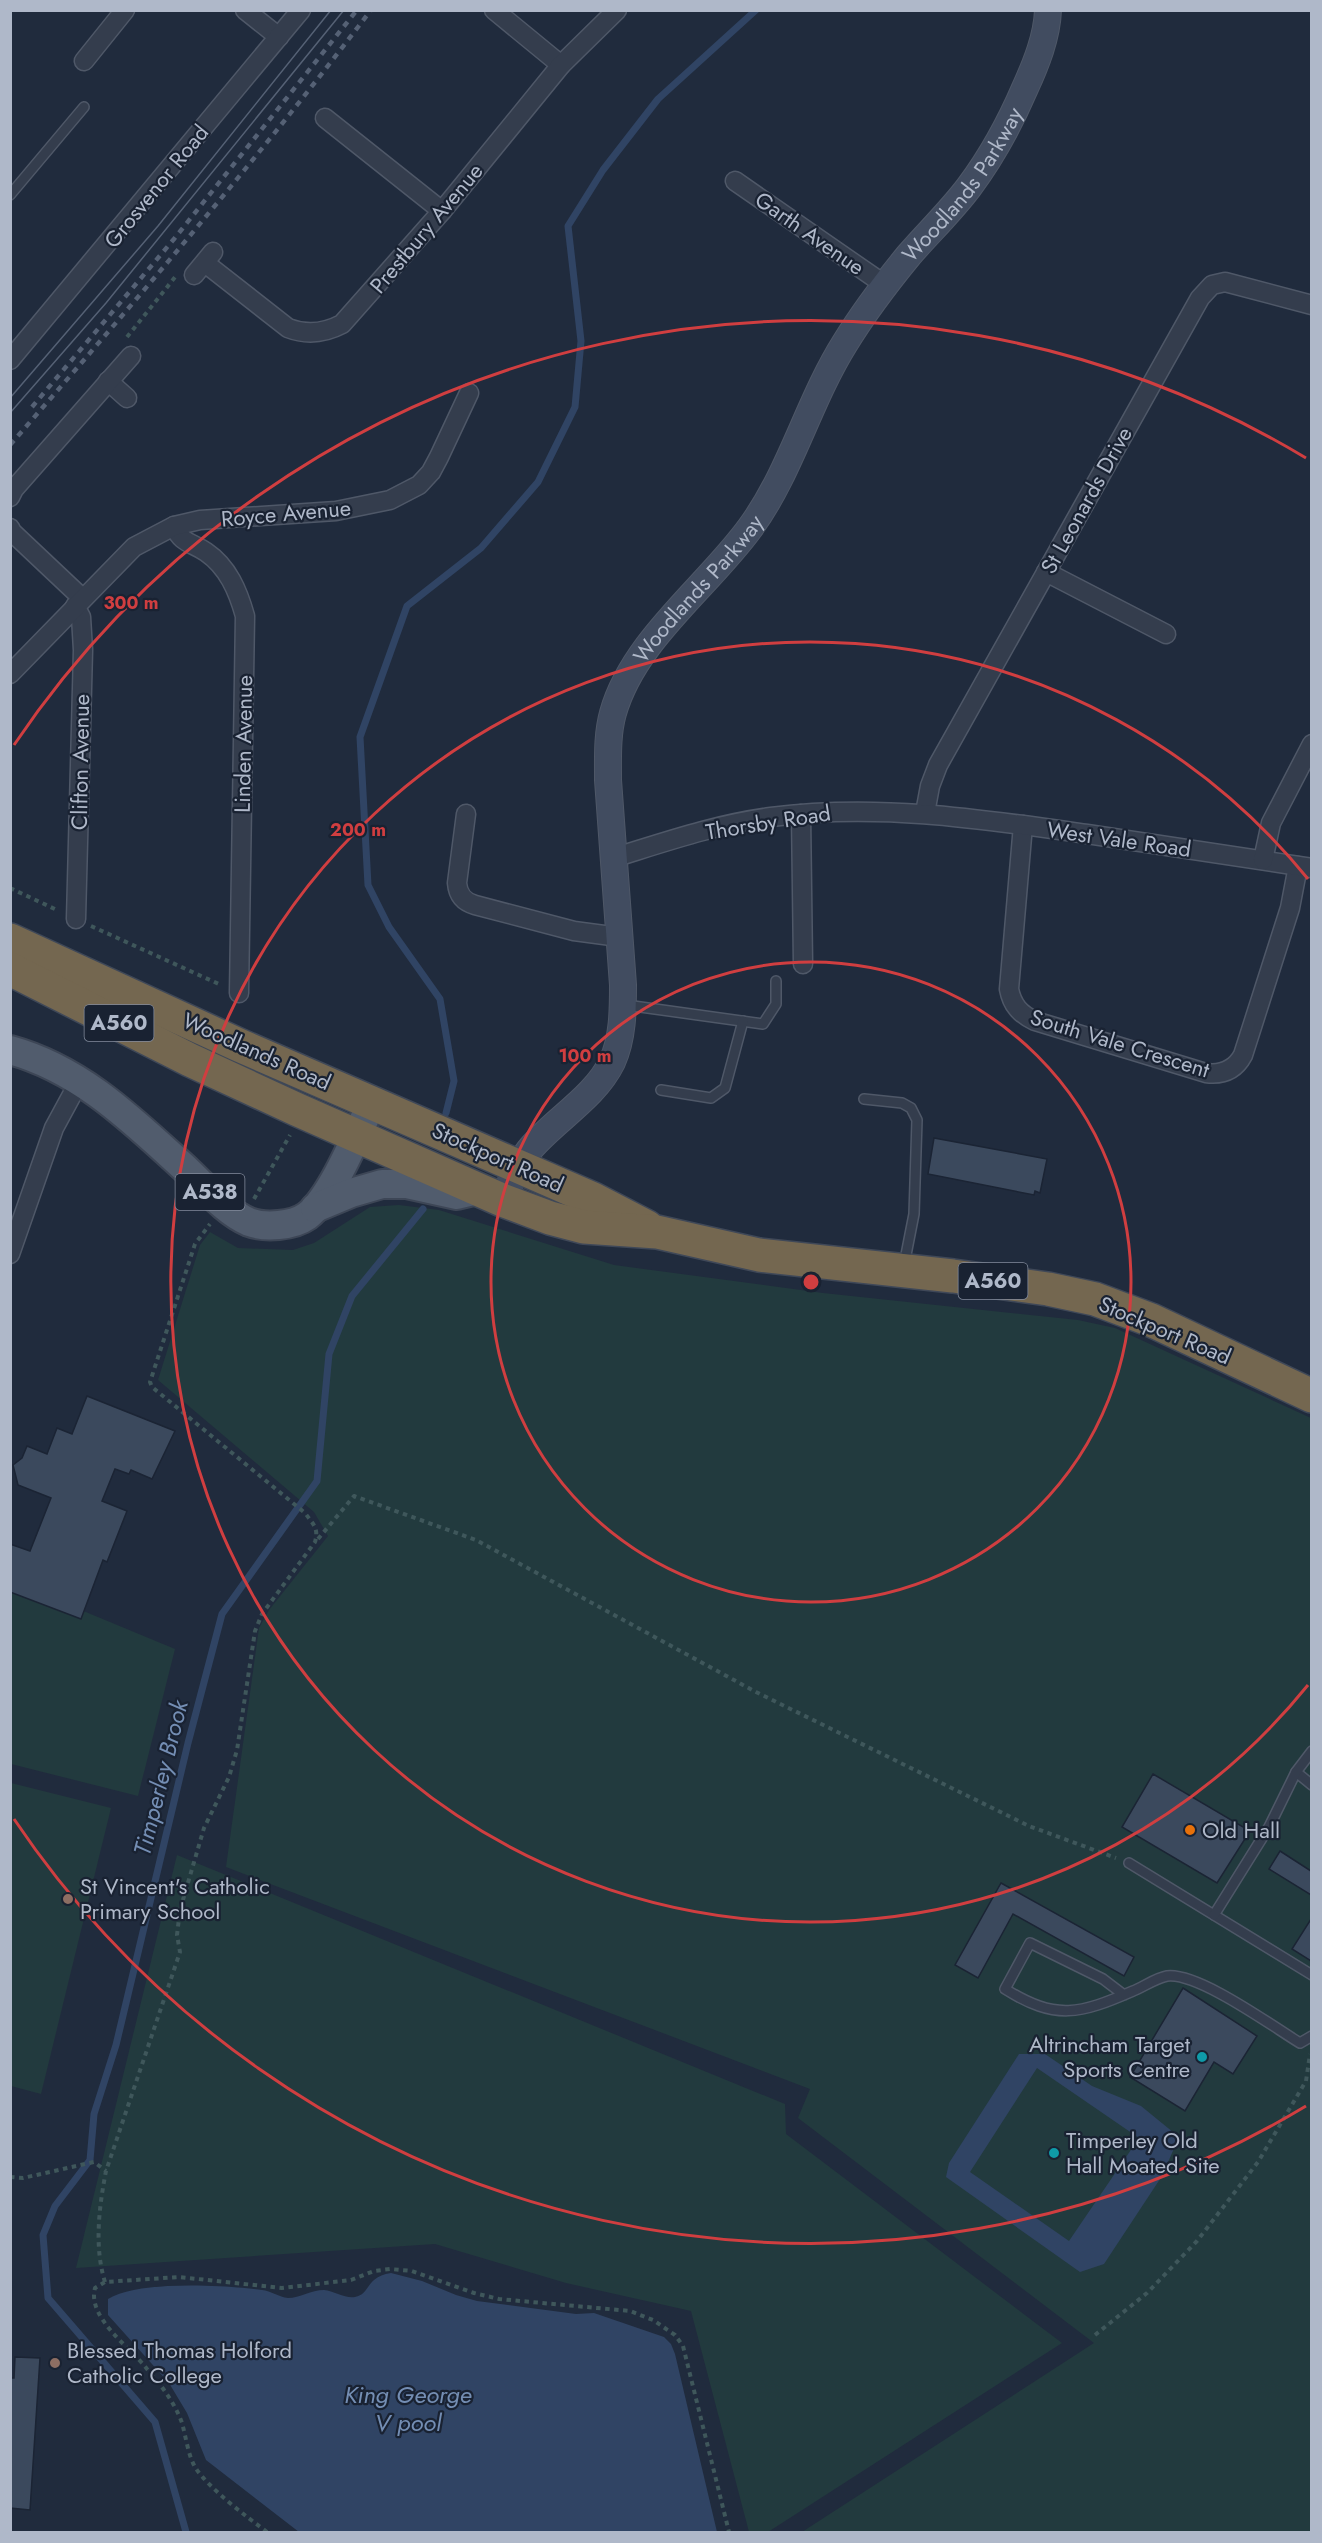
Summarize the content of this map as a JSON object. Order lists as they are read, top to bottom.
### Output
{
  "streets": {
    "highway": ["A560", "Woodlands Road", "Stockport Road"],
    "main road": ["A538"],
    "street": [
      "Woodlands Parkway",
      "Grosvenor Road",
      "Prestbury Avenue",
      "Garth Avenue",
      "St Leonards Drive",
      "Royce Avenue",
      "Linden Avenue",
      "Clifton Avenue",
      "Thorsby Road",
      "West Vale Road",
      "South Vale Crescent"
    ]
  },
  "crossings": [
    ["Woodlands Parkway", "Garth Avenue"],
    ["Woodlands Parkway", "Thorsby Road"],
    ["Woodlands Parkway", "Stockport Road"],
    ["St Leonards Drive", "Thorsby Road"],
    ["St Leonards Drive", "West Vale Road"],
    ["Royce Avenue", "Linden Avenue"],
    ["Royce Avenue", "Clifton Avenue"],
    ["Thorsby Road", "West Vale Road"],
    ["West Vale Road", "South Vale Crescent"],
    ["Woodlands Road", "Stockport Road"],
    ["Woodlands Road", "A538"],
    ["Stockport Road", "A538"]
  ],
  "water": ["Timperley Brook", "King George V pool"],
  "places": [
    "Old Hall",
    "St Vincent's Catholic Primary School",
    "Altrincham Target Sports Centre",
    "Timperley Old Hall Moated Site",
    "Blessed Thomas Holford Catholic College"
  ],
  "rings": ["300 m", "200 m", "100 m"]
}
